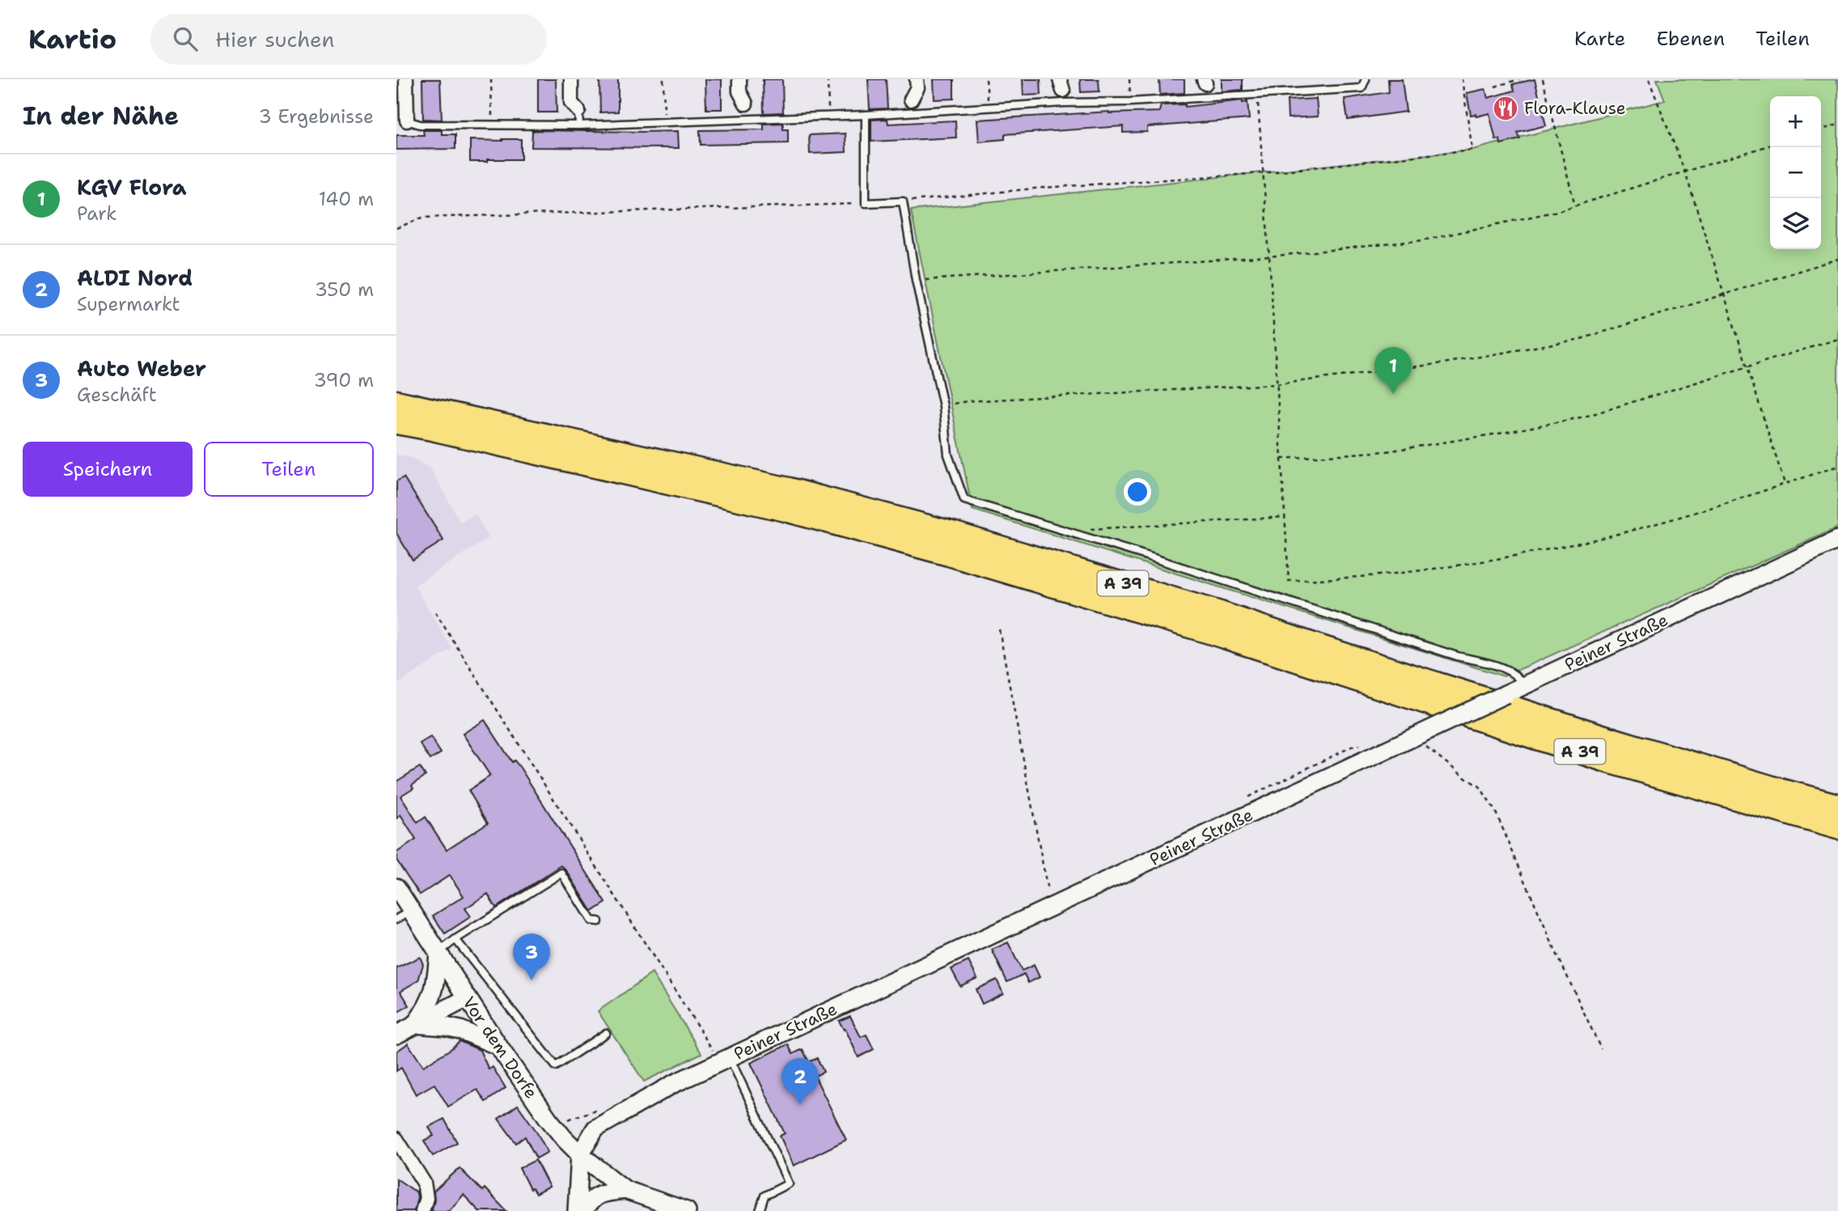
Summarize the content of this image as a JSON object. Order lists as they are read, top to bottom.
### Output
{
  "streets": {
    "highway": ["A 39"],
    "street": ["Peiner Straße", "Vor dem Dorfe"]
  },
  "crossings": [
    ["Peiner Straße", "Vor dem Dorfe"]
  ],
  "places": {
    "restaurant": ["Flora-Klause"]
  },
  "page": {
    "header": "Kartio",
    "search": "Hier suchen",
    "nav": ["Karte", "Ebenen", "Teilen"],
    "heading": ["In der Nähe", "3 Ergebnisse"],
    "map_buttons": ["+", "−"],
    "list": [
      {
        "mark": "1",
        "name": "KGV Flora",
        "note": "Park",
        "value": "140 m"
      },
      {
        "mark": "2",
        "name": "ALDI Nord",
        "note": "Supermarkt",
        "value": "350 m"
      },
      {
        "mark": "3",
        "name": "Auto Weber",
        "note": "Geschäft",
        "value": "390 m"
      }
    ],
    "pins": ["1", "3", "2"],
    "buttons": ["Speichern", "Teilen"]
  }
}
